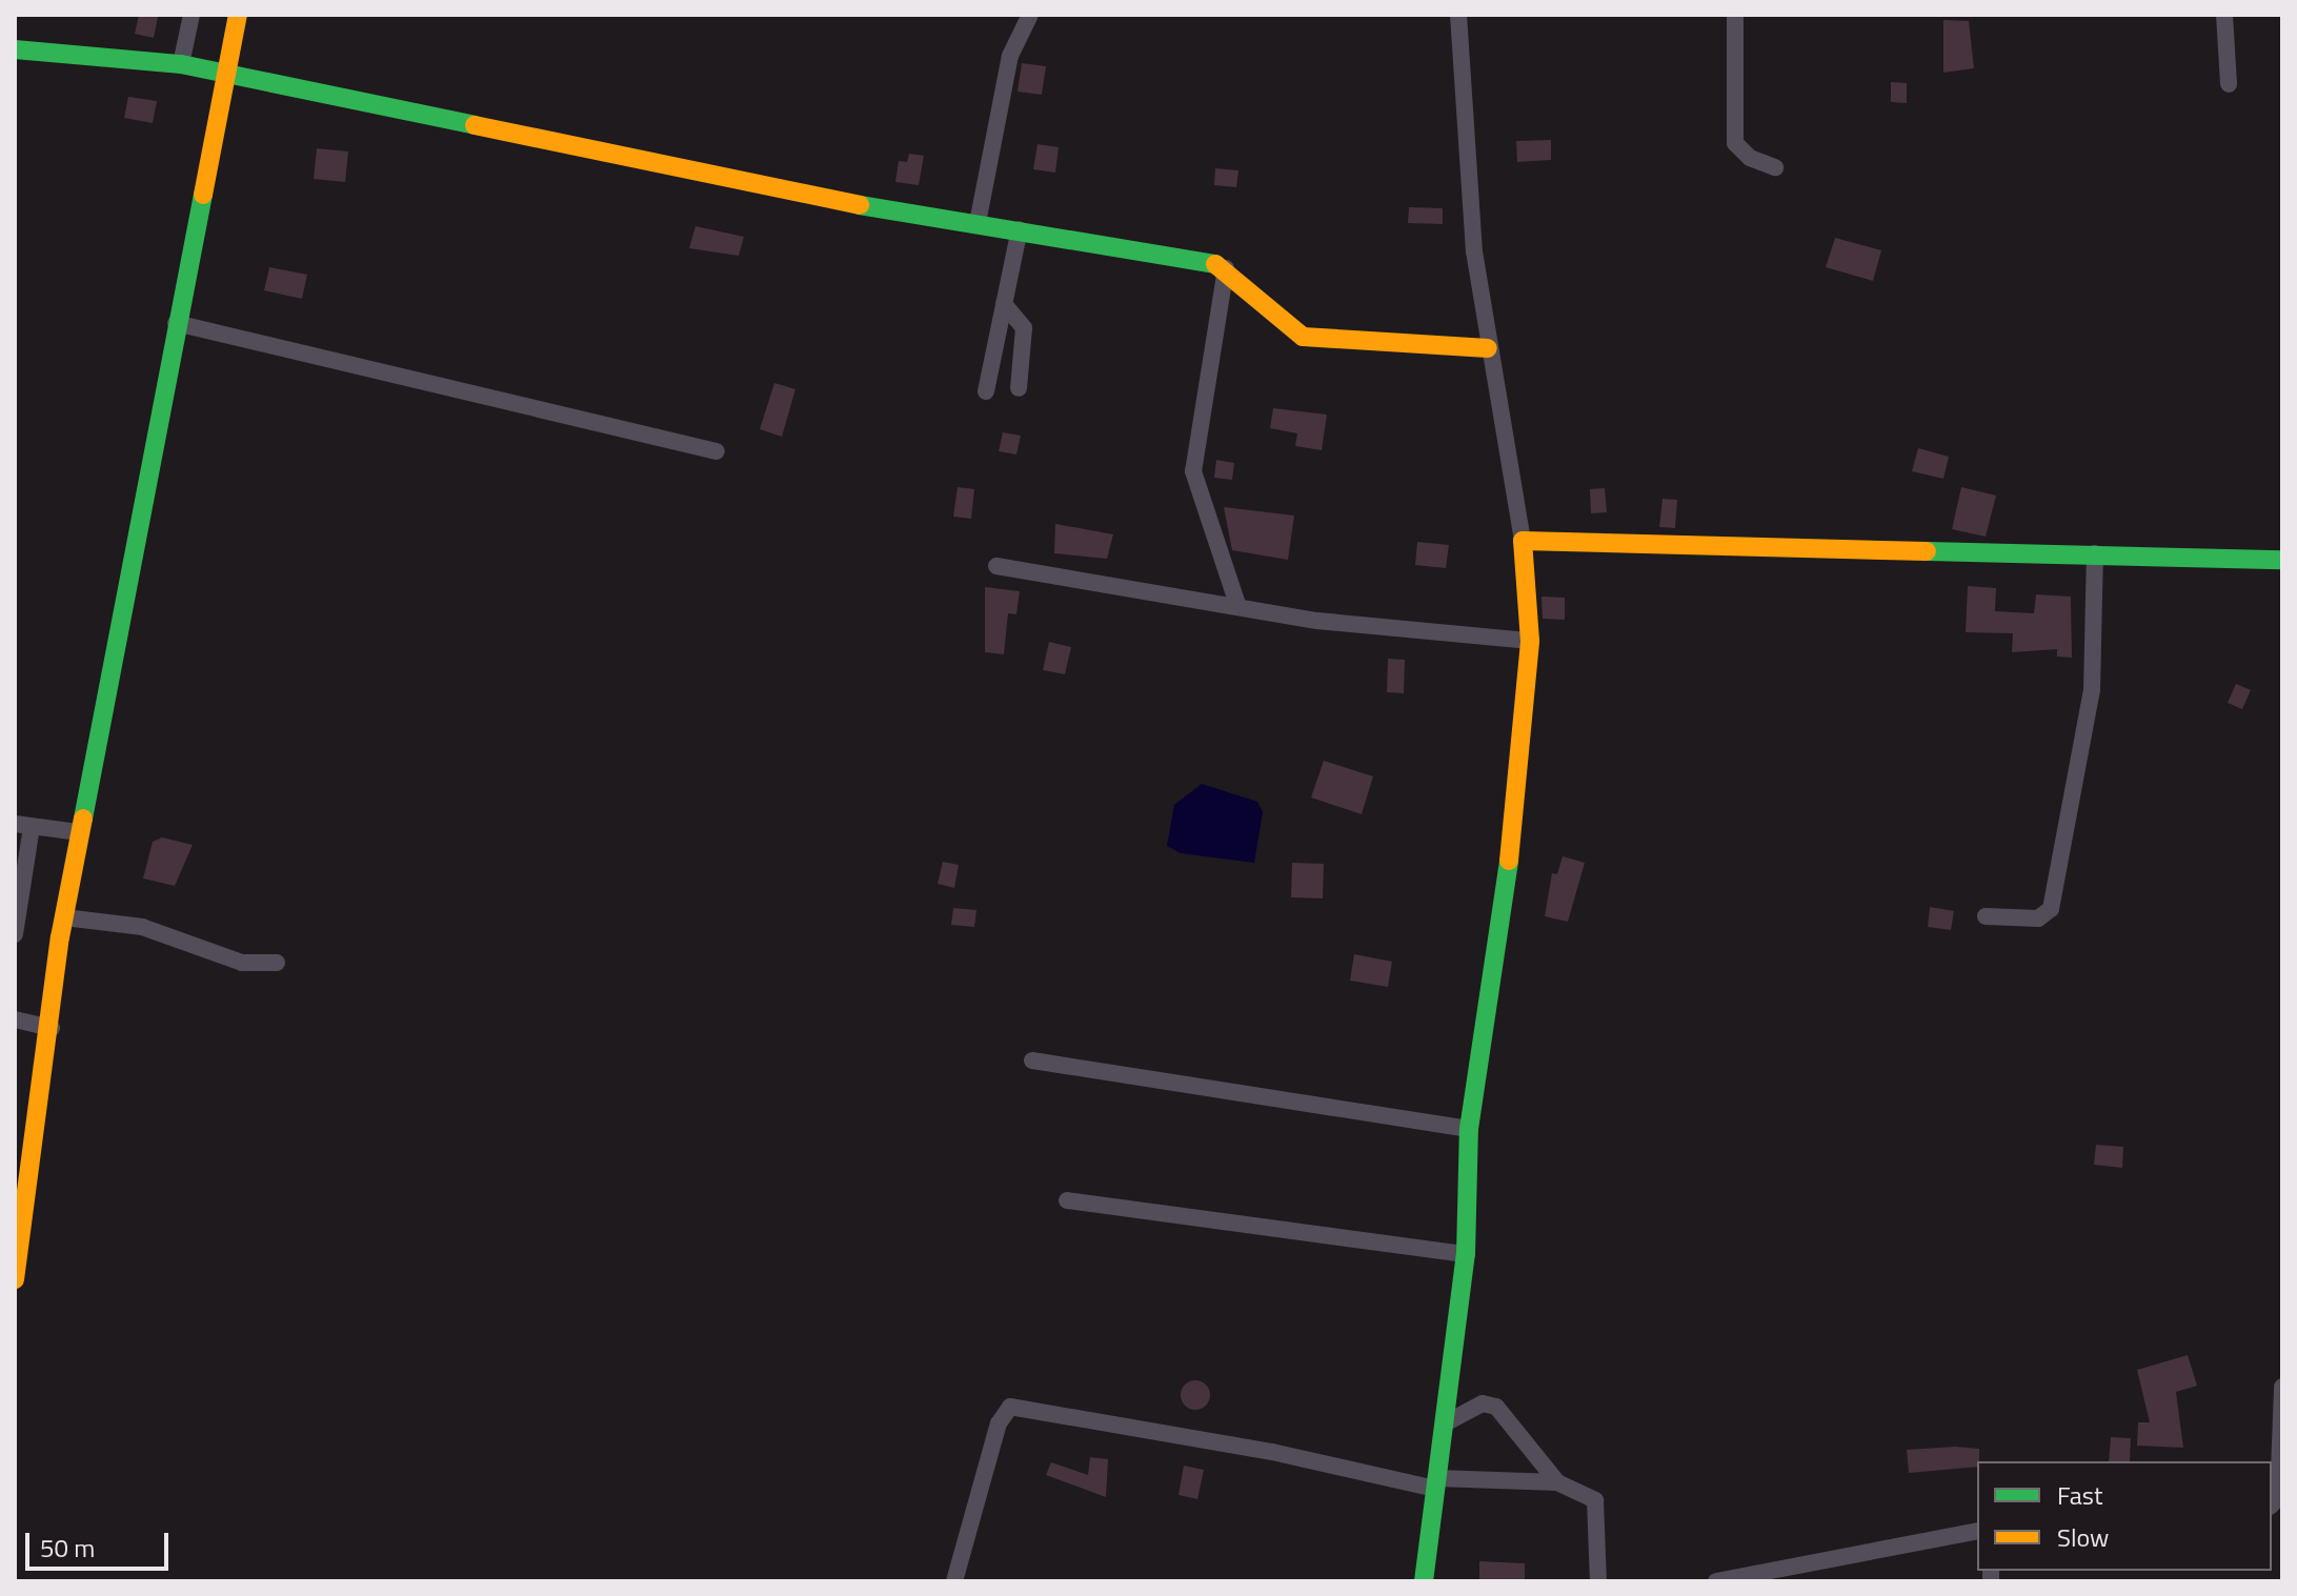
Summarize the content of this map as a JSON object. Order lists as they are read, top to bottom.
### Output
{
  "legend": ["Fast", "Slow"],
  "scale_bar": "50 m"
}
